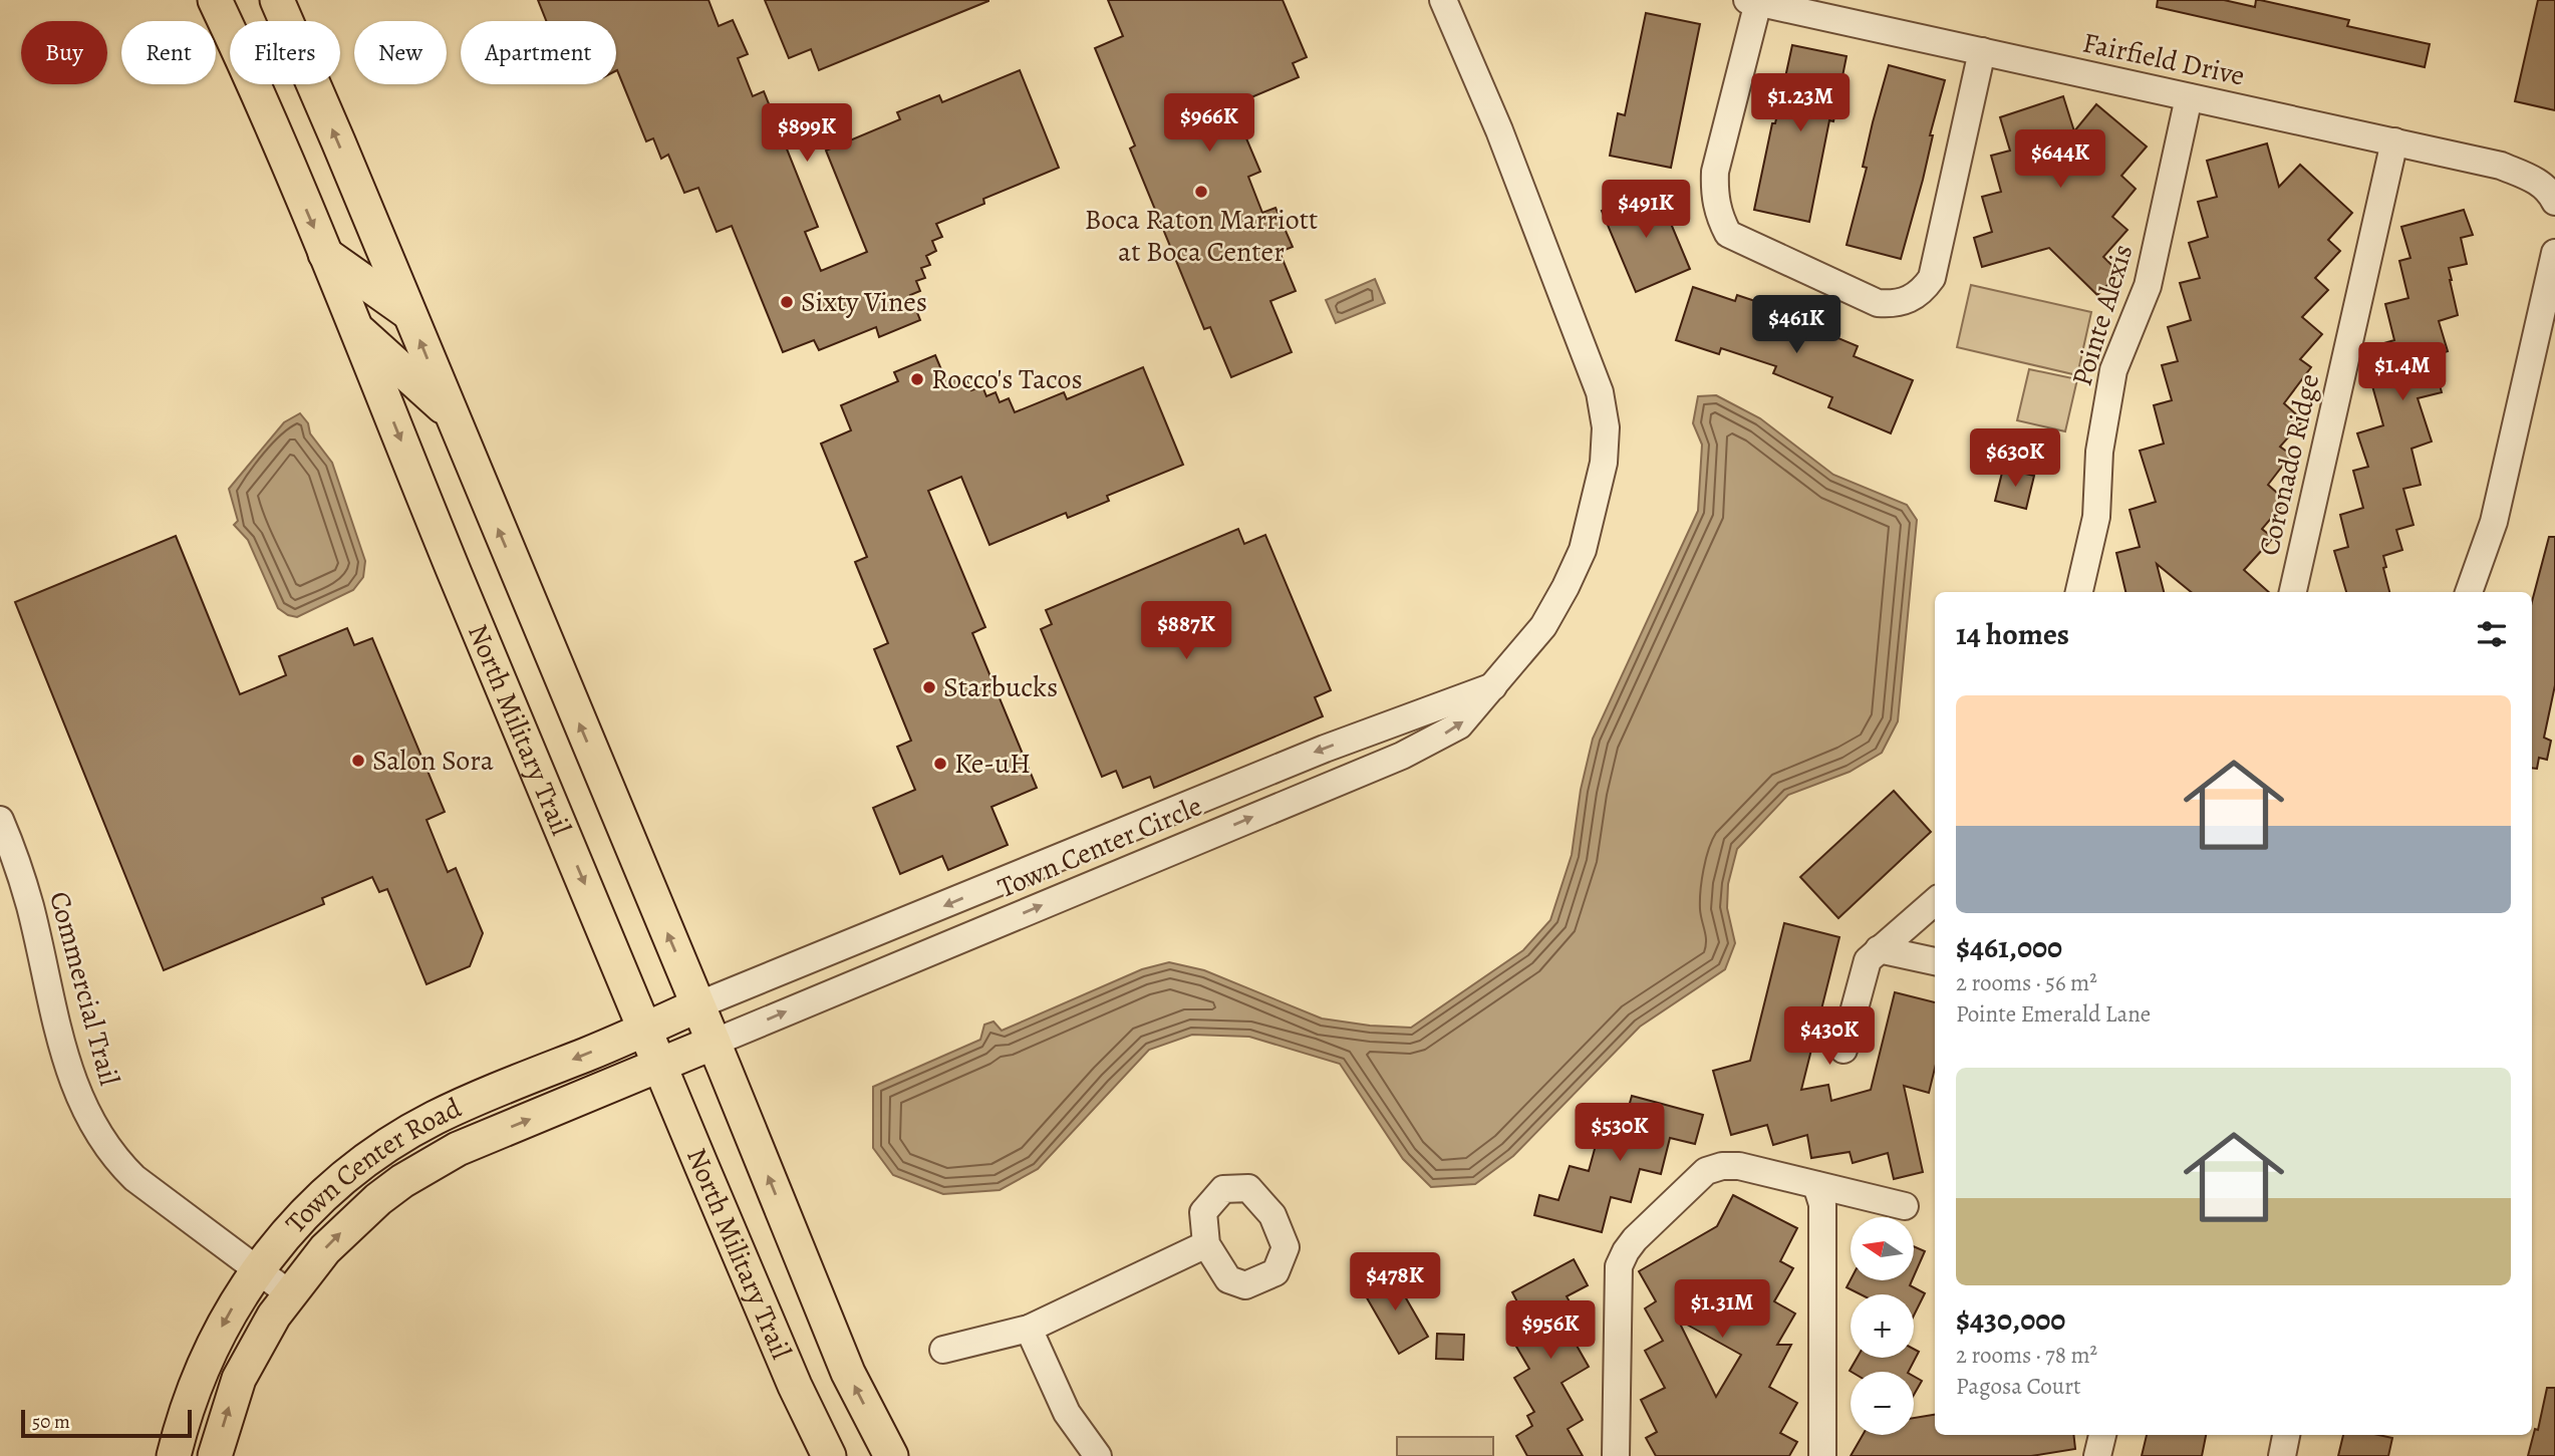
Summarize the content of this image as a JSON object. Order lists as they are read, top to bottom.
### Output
{
  "streets": {
    "main road": ["North Military Trail", "Town Center Road"],
    "street": [
      "Fairfield Drive",
      "Pointe Alexis",
      "Coronado Ridge",
      "Town Center Circle",
      "Commercial Trail"
    ]
  },
  "crossings": [
    ["Fairfield Drive", "Pointe Alexis"],
    ["Fairfield Drive", "Coronado Ridge"],
    ["North Military Trail", "Town Center Circle"],
    ["North Military Trail", "Town Center Road"],
    ["Town Center Circle", "Town Center Road"],
    ["Commercial Trail", "Town Center Road"]
  ],
  "places": [
    "Boca Raton Marriott at Boca Center",
    "Sixty Vines",
    "Rocco's Tacos",
    "Starbucks",
    "Salon Sora",
    "Ke-uH"
  ],
  "scale_bar": "50 m",
  "north": "left",
  "page": {
    "chip": [
      "Buy",
      "Rent",
      "Filters",
      "New",
      "Apartment"
    ],
    "price": [
      "$1.23M",
      "$966K",
      "$899K",
      "$644K",
      "$491K",
      "$461K",
      "$1.4M",
      "$630K",
      "$887K",
      "$430K",
      "$530K",
      "$478K",
      "$1.31M",
      "$956K"
    ],
    "heading": "14 homes",
    "list": [
      {
        "name": "$461,000",
        "note": "2 rooms · 56 m² · Pointe Emerald Lane"
      },
      {
        "name": "$430,000",
        "note": "2 rooms · 78 m² · Pagosa Court"
      }
    ],
    "map_buttons": ["+", "−"],
    "scale": "50 m"
  }
}
